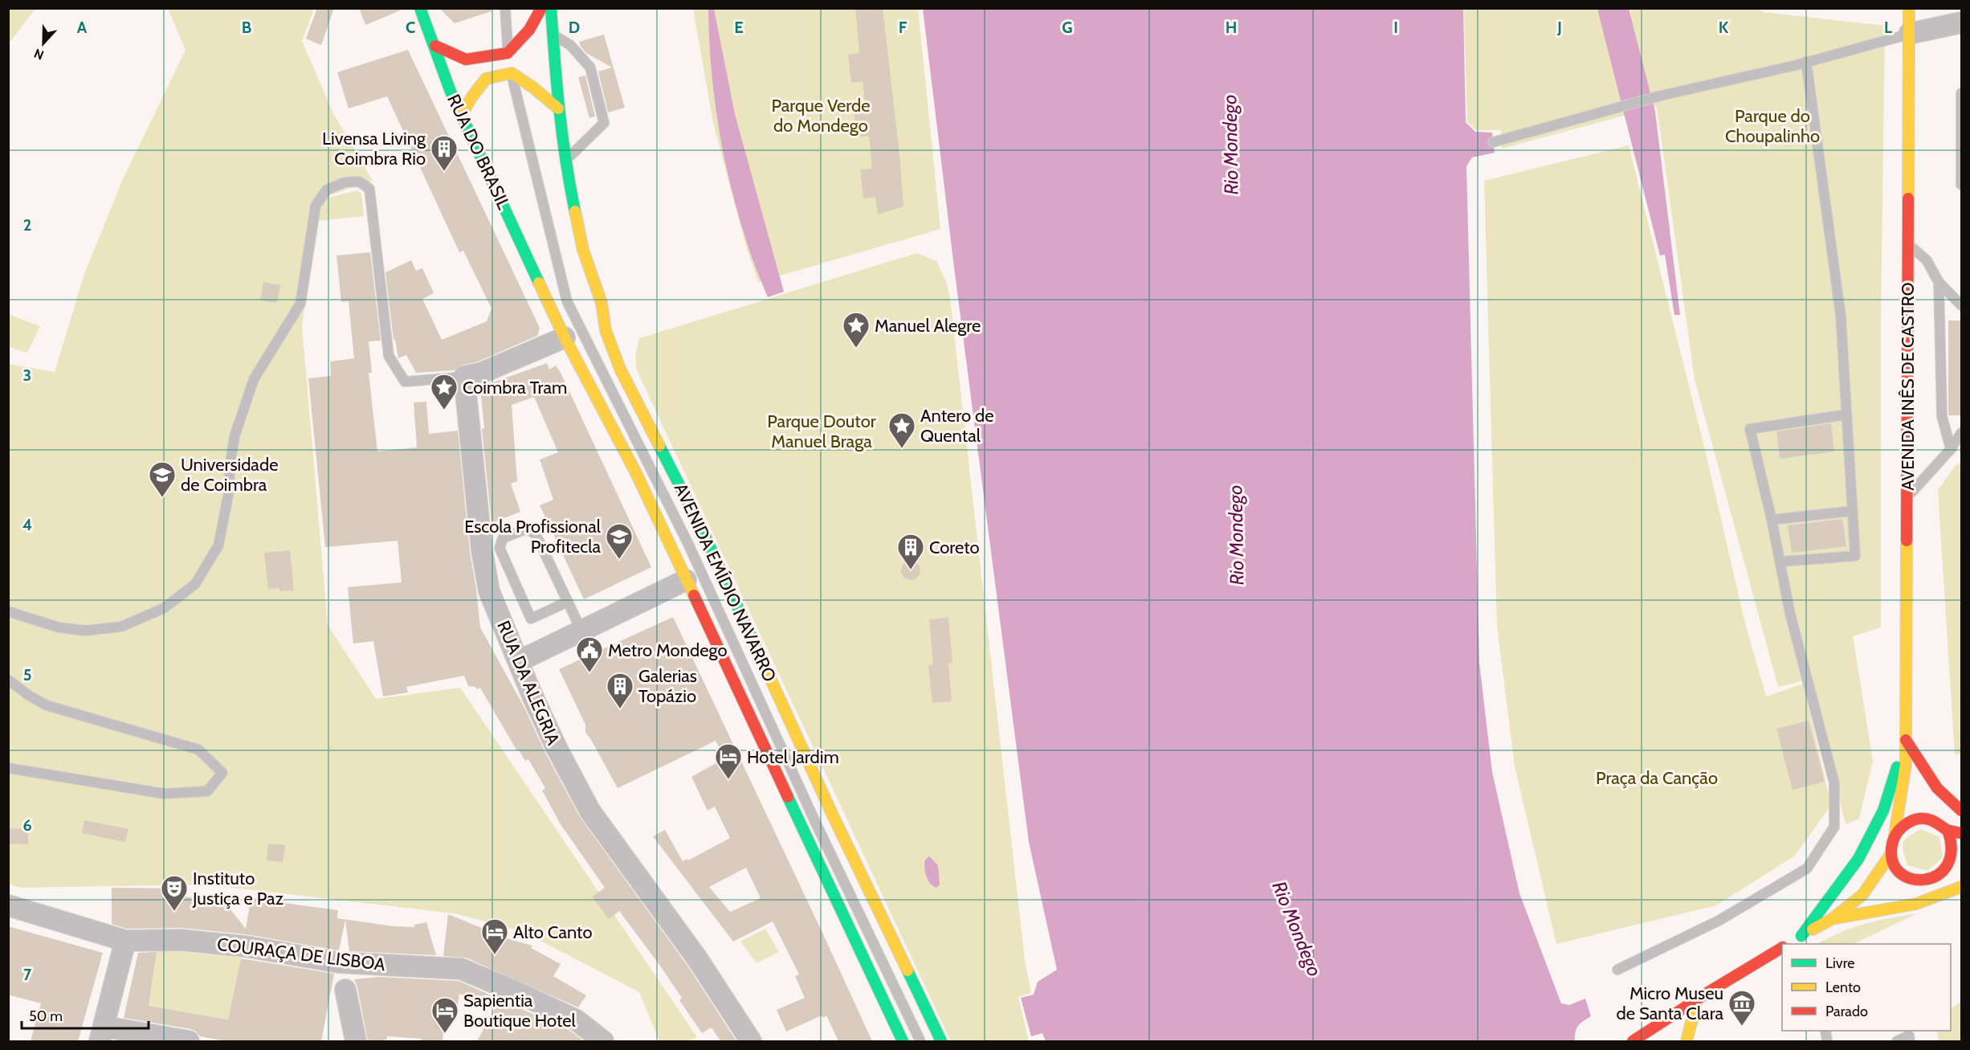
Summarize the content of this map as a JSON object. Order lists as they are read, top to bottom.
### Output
{
  "streets": {
    "main road": ["RUA DO BRASIL", "AVENIDA INÊS DE CASTRO", "AVENIDA EMÍDIO NAVARRO"],
    "street": ["RUA DA ALEGRIA", "COURAÇA DE LISBOA"]
  },
  "crossings": [
    ["RUA DO BRASIL", "AVENIDA EMÍDIO NAVARRO"]
  ],
  "water": ["Rio Mondego"],
  "parks": [
    "Parque Verde do Mondego",
    "Parque do Choupalinho",
    "Parque Doutor Manuel Braga",
    "Praça da Canção"
  ],
  "places": {
    "building": ["Livensa Living Coimbra Rio", "Coreto", "Galerias Topázio"],
    "place": ["Manuel Alegre", "Coimbra Tram", "Antero de Quental"],
    "school or university": ["Universidade de Coimbra", "Escola Profissional Profitecla"],
    "public building": ["Metro Mondego"],
    "hotel": ["Hotel Jardim", "Alto Canto", "Sapientia Boutique Hotel"],
    "theatre": ["Instituto Justiça e Paz"],
    "museum": ["Micro Museu de Santa Clara"]
  },
  "legend": ["Livre", "Lento", "Parado"],
  "scale_bar": "50 m",
  "north": "bottom",
  "grid": {
    "columns": [
      "A",
      "B",
      "C",
      "D",
      "E",
      "F",
      "G",
      "H",
      "I",
      "J",
      "K",
      "L"
    ],
    "rows": [
      "2",
      "3",
      "4",
      "5",
      "6",
      "7"
    ]
  }
}
